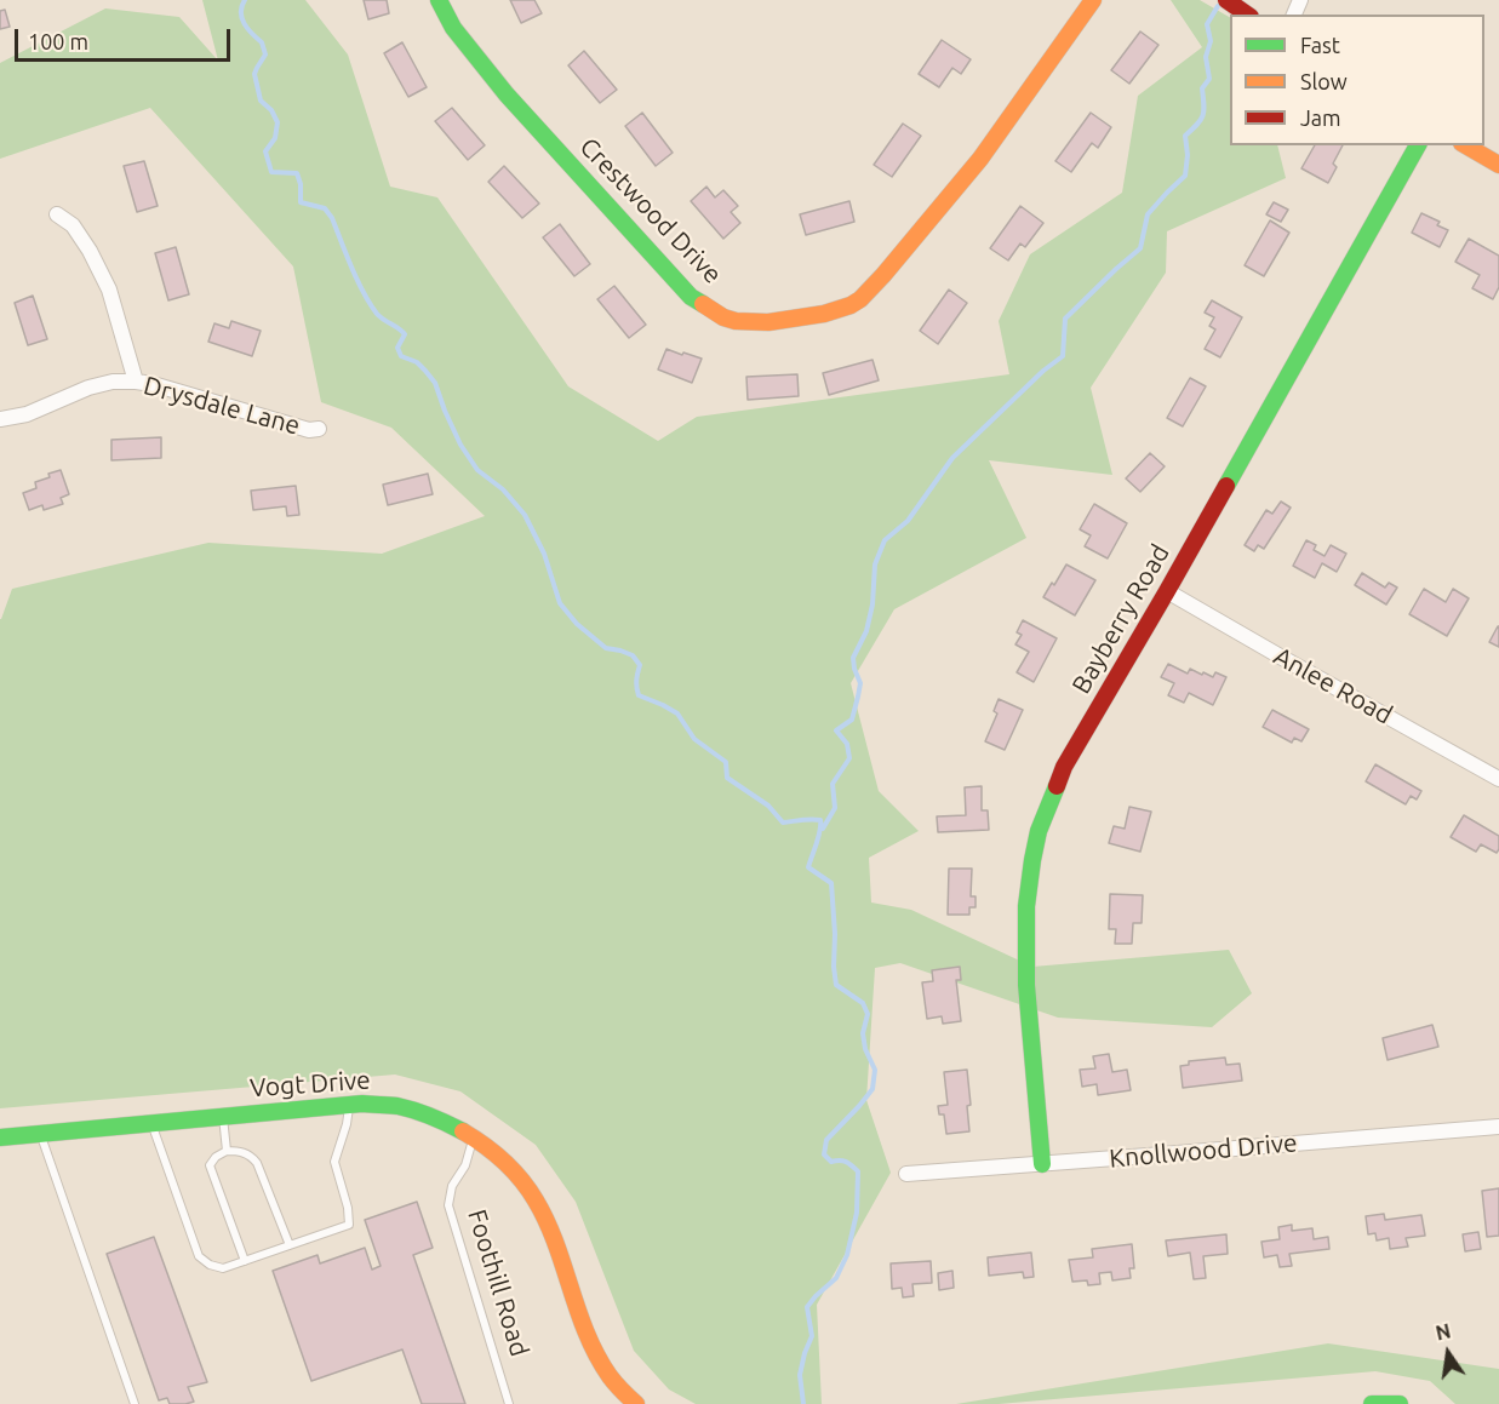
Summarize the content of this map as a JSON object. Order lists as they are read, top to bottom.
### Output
{
  "streets": {
    "street": [
      "Crestwood Drive",
      "Drysdale Lane",
      "Bayberry Road",
      "Anlee Road",
      "Vogt Drive",
      "Knollwood Drive"
    ],
    "lane": ["Foothill Road"]
  },
  "crossings": [
    ["Bayberry Road", "Anlee Road"],
    ["Bayberry Road", "Knollwood Drive"],
    ["Vogt Drive", "Foothill Road"]
  ],
  "legend": ["Fast", "Slow", "Jam"],
  "scale_bar": "100 m",
  "north": "top"
}
